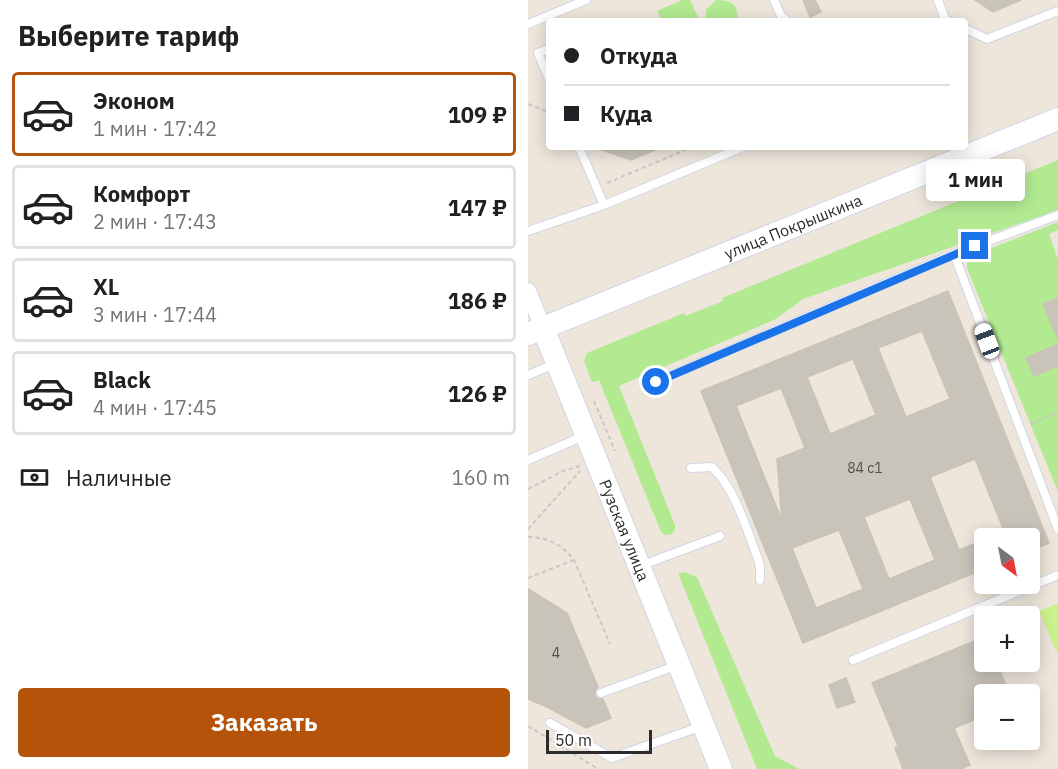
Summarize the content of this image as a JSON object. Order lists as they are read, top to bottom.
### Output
{
  "streets": {
    "main road": ["улица Покрышкина", "Рузская улица"]
  },
  "crossings": [
    ["улица Покрышкина", "Рузская улица"]
  ],
  "house_numbers": ["84 с1", "4"],
  "scale_bar": "50 m",
  "north": "bottom right",
  "page": {
    "heading": "Выберите тариф",
    "banner": ["Откуда", "Куда"],
    "list": [
      {
        "name": "Эконом",
        "note": "1 мин · 17:42",
        "value": "109 ₽"
      },
      {
        "name": "Комфорт",
        "note": "2 мин · 17:43",
        "value": "147 ₽"
      },
      {
        "name": "XL",
        "note": "3 мин · 17:44",
        "value": "186 ₽"
      },
      {
        "name": "Black",
        "note": "4 мин · 17:45",
        "value": "126 ₽"
      }
    ],
    "bubble": "1 мин",
    "pay": ["Наличные", "160 m"],
    "map_buttons": ["+", "−"],
    "buttons": "Заказать",
    "scale": "50 m"
  }
}
